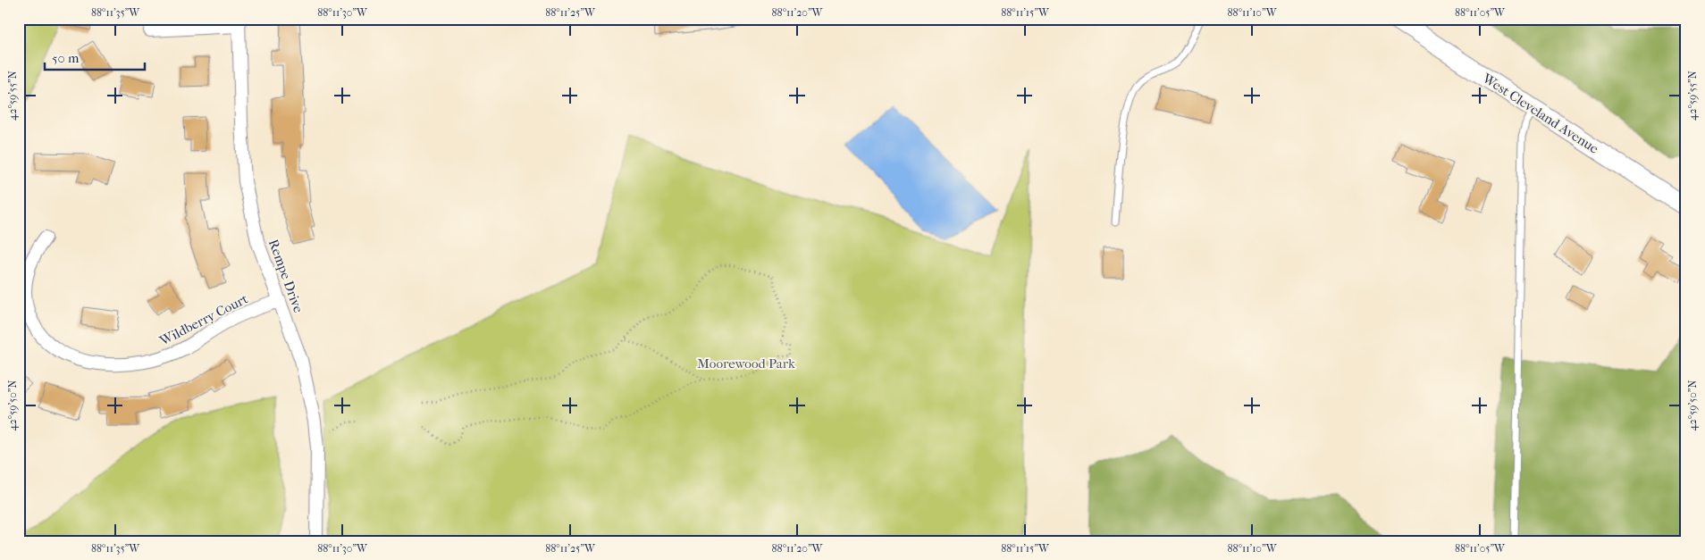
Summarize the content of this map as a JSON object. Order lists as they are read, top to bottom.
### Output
{
  "streets": {
    "main road": ["West Cleveland Avenue"],
    "street": ["Rempe Drive", "Wildberry Court"]
  },
  "crossings": [
    ["Rempe Drive", "Wildberry Court"]
  ],
  "parks": ["Moorewood Park"],
  "scale_bar": "50 m",
  "coordinates": [
    "88°11'35\"W",
    "88°11'30\"W",
    "88°11'25\"W",
    "88°11'20\"W",
    "88°11'15\"W",
    "88°11'10\"W",
    "88°11'05\"W",
    "42°59'55\"N",
    "42°59'50\"N"
  ]
}
